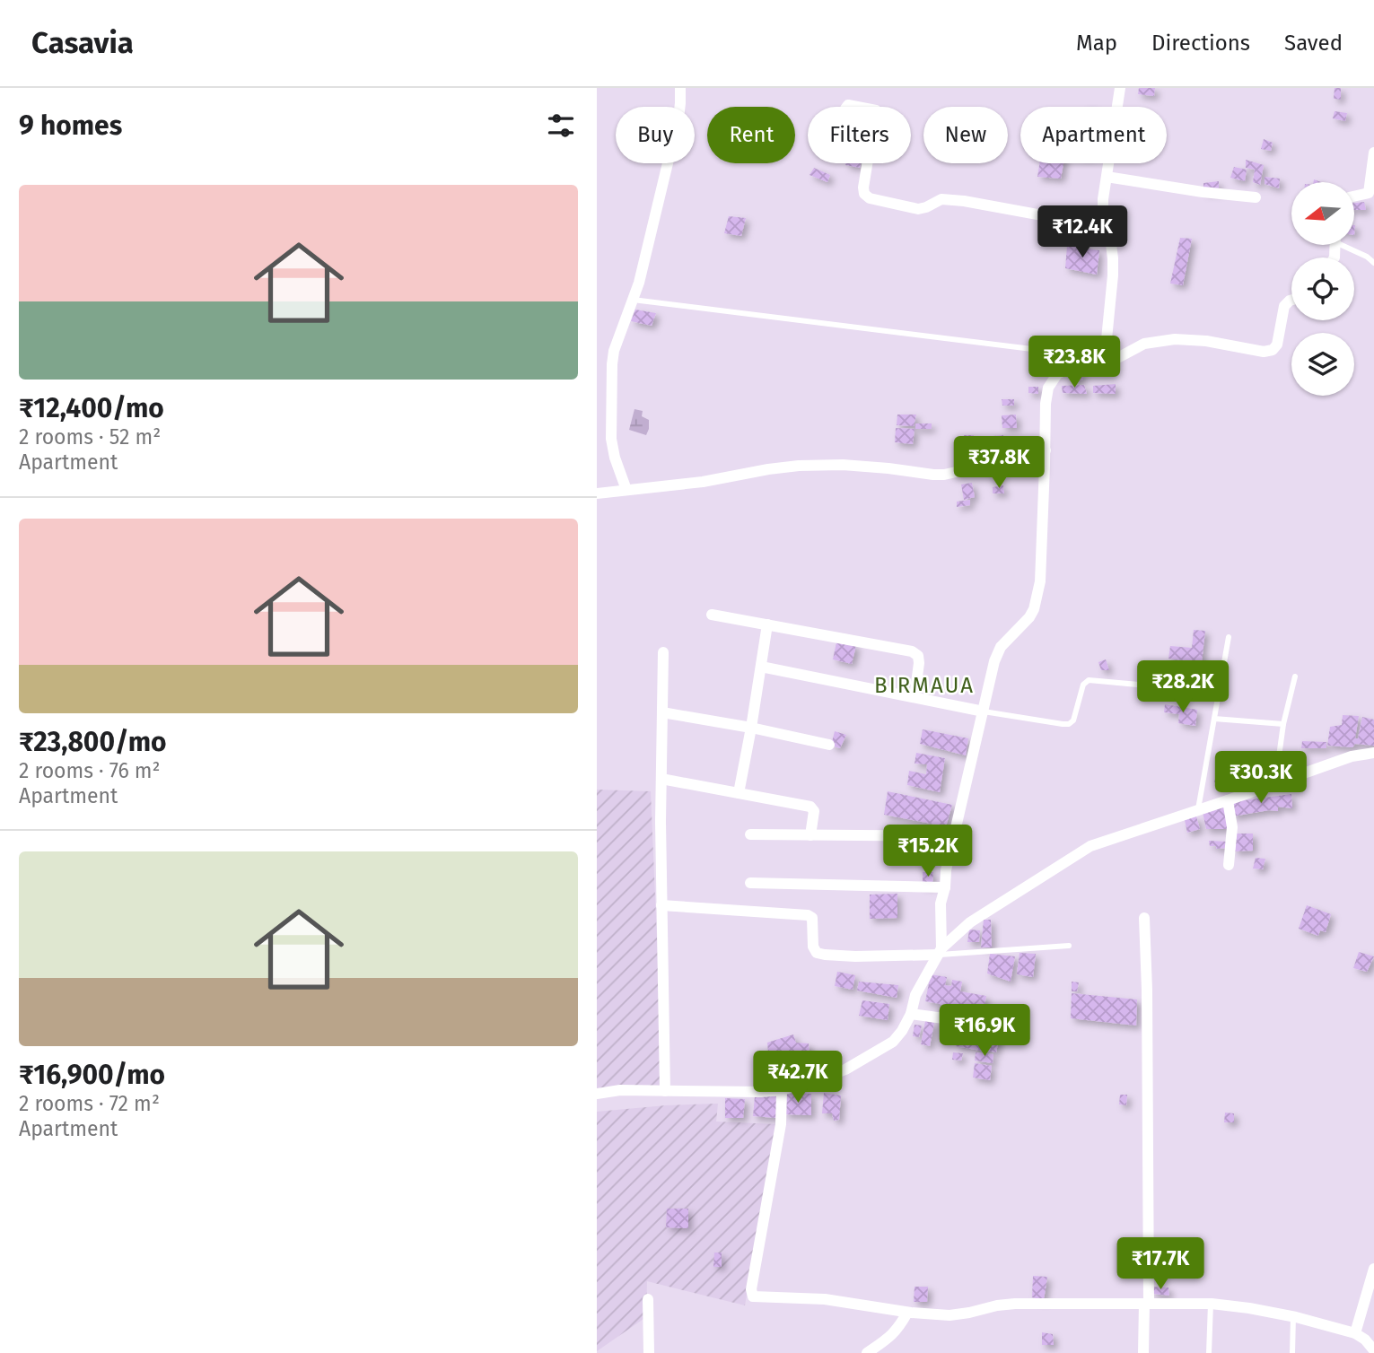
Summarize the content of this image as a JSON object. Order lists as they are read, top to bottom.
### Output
{
  "districts": ["BIRMAUA"],
  "north": "left",
  "page": {
    "header": "Casavia",
    "nav": ["Map", "Directions", "Saved"],
    "heading": "9 homes",
    "chip": [
      "Buy",
      "Rent",
      "Filters",
      "New",
      "Apartment"
    ],
    "list": [
      {
        "name": "₹12,400/mo",
        "note": "2 rooms · 52 m² · Apartment"
      },
      {
        "name": "₹23,800/mo",
        "note": "2 rooms · 76 m² · Apartment"
      },
      {
        "name": "₹16,900/mo",
        "note": "2 rooms · 72 m² · Apartment"
      }
    ],
    "price": [
      "₹12.4K",
      "₹23.8K",
      "₹37.8K",
      "₹28.2K",
      "₹30.3K",
      "₹15.2K",
      "₹16.9K",
      "₹42.7K",
      "₹17.7K"
    ]
  }
}
